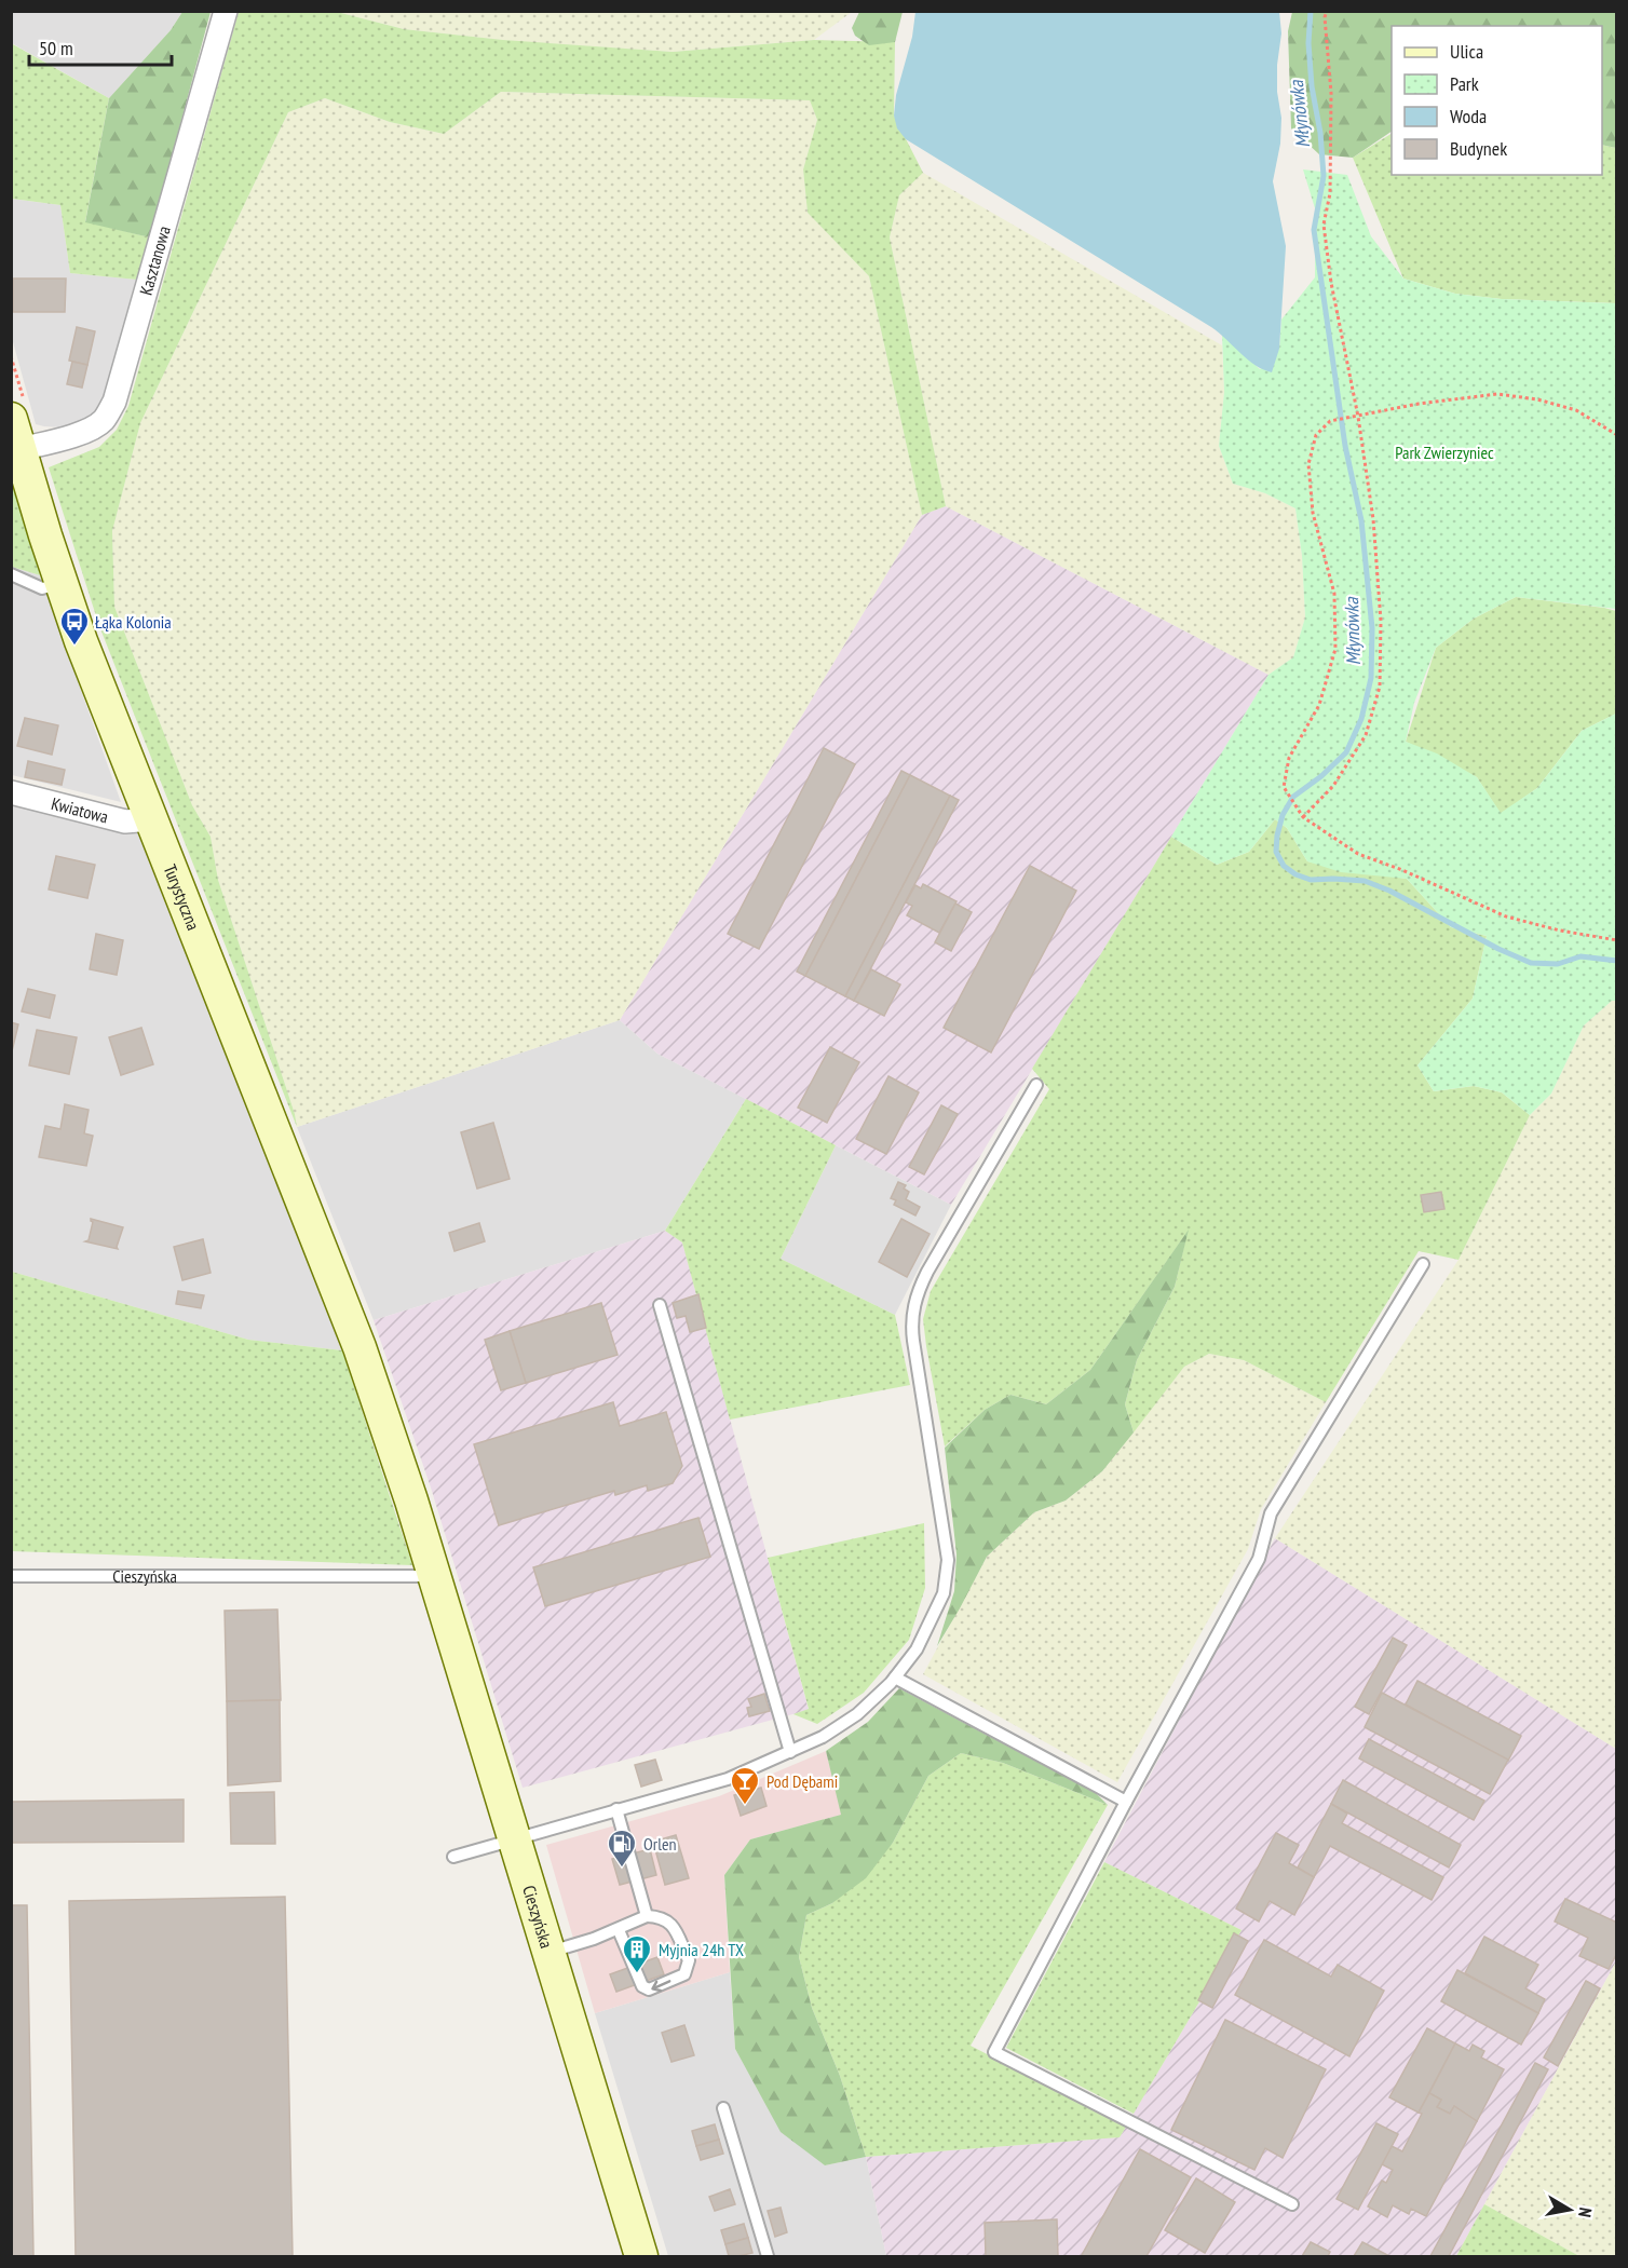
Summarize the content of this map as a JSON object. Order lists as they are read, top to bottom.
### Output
{
  "streets": {
    "main road": ["Turystyczna", "Cieszyńska"],
    "street": ["Kasztanowa", "Kwiatowa"]
  },
  "crossings": [
    ["Kasztanowa", "Turystyczna"],
    ["Kwiatowa", "Turystyczna"],
    ["Turystyczna", "Cieszyńska"]
  ],
  "water": ["Młynówka"],
  "parks": ["Park Zwierzyniec"],
  "places": {
    "bus stop": ["Łąka Kolonia"],
    "bar": ["Pod Dębami"],
    "fuel station": ["Orlen"],
    "building": ["Myjnia 24h TX"]
  },
  "legend": [
    "Ulica",
    "Park",
    "Woda",
    "Budynek"
  ],
  "scale_bar": "50 m",
  "north": "right"
}
